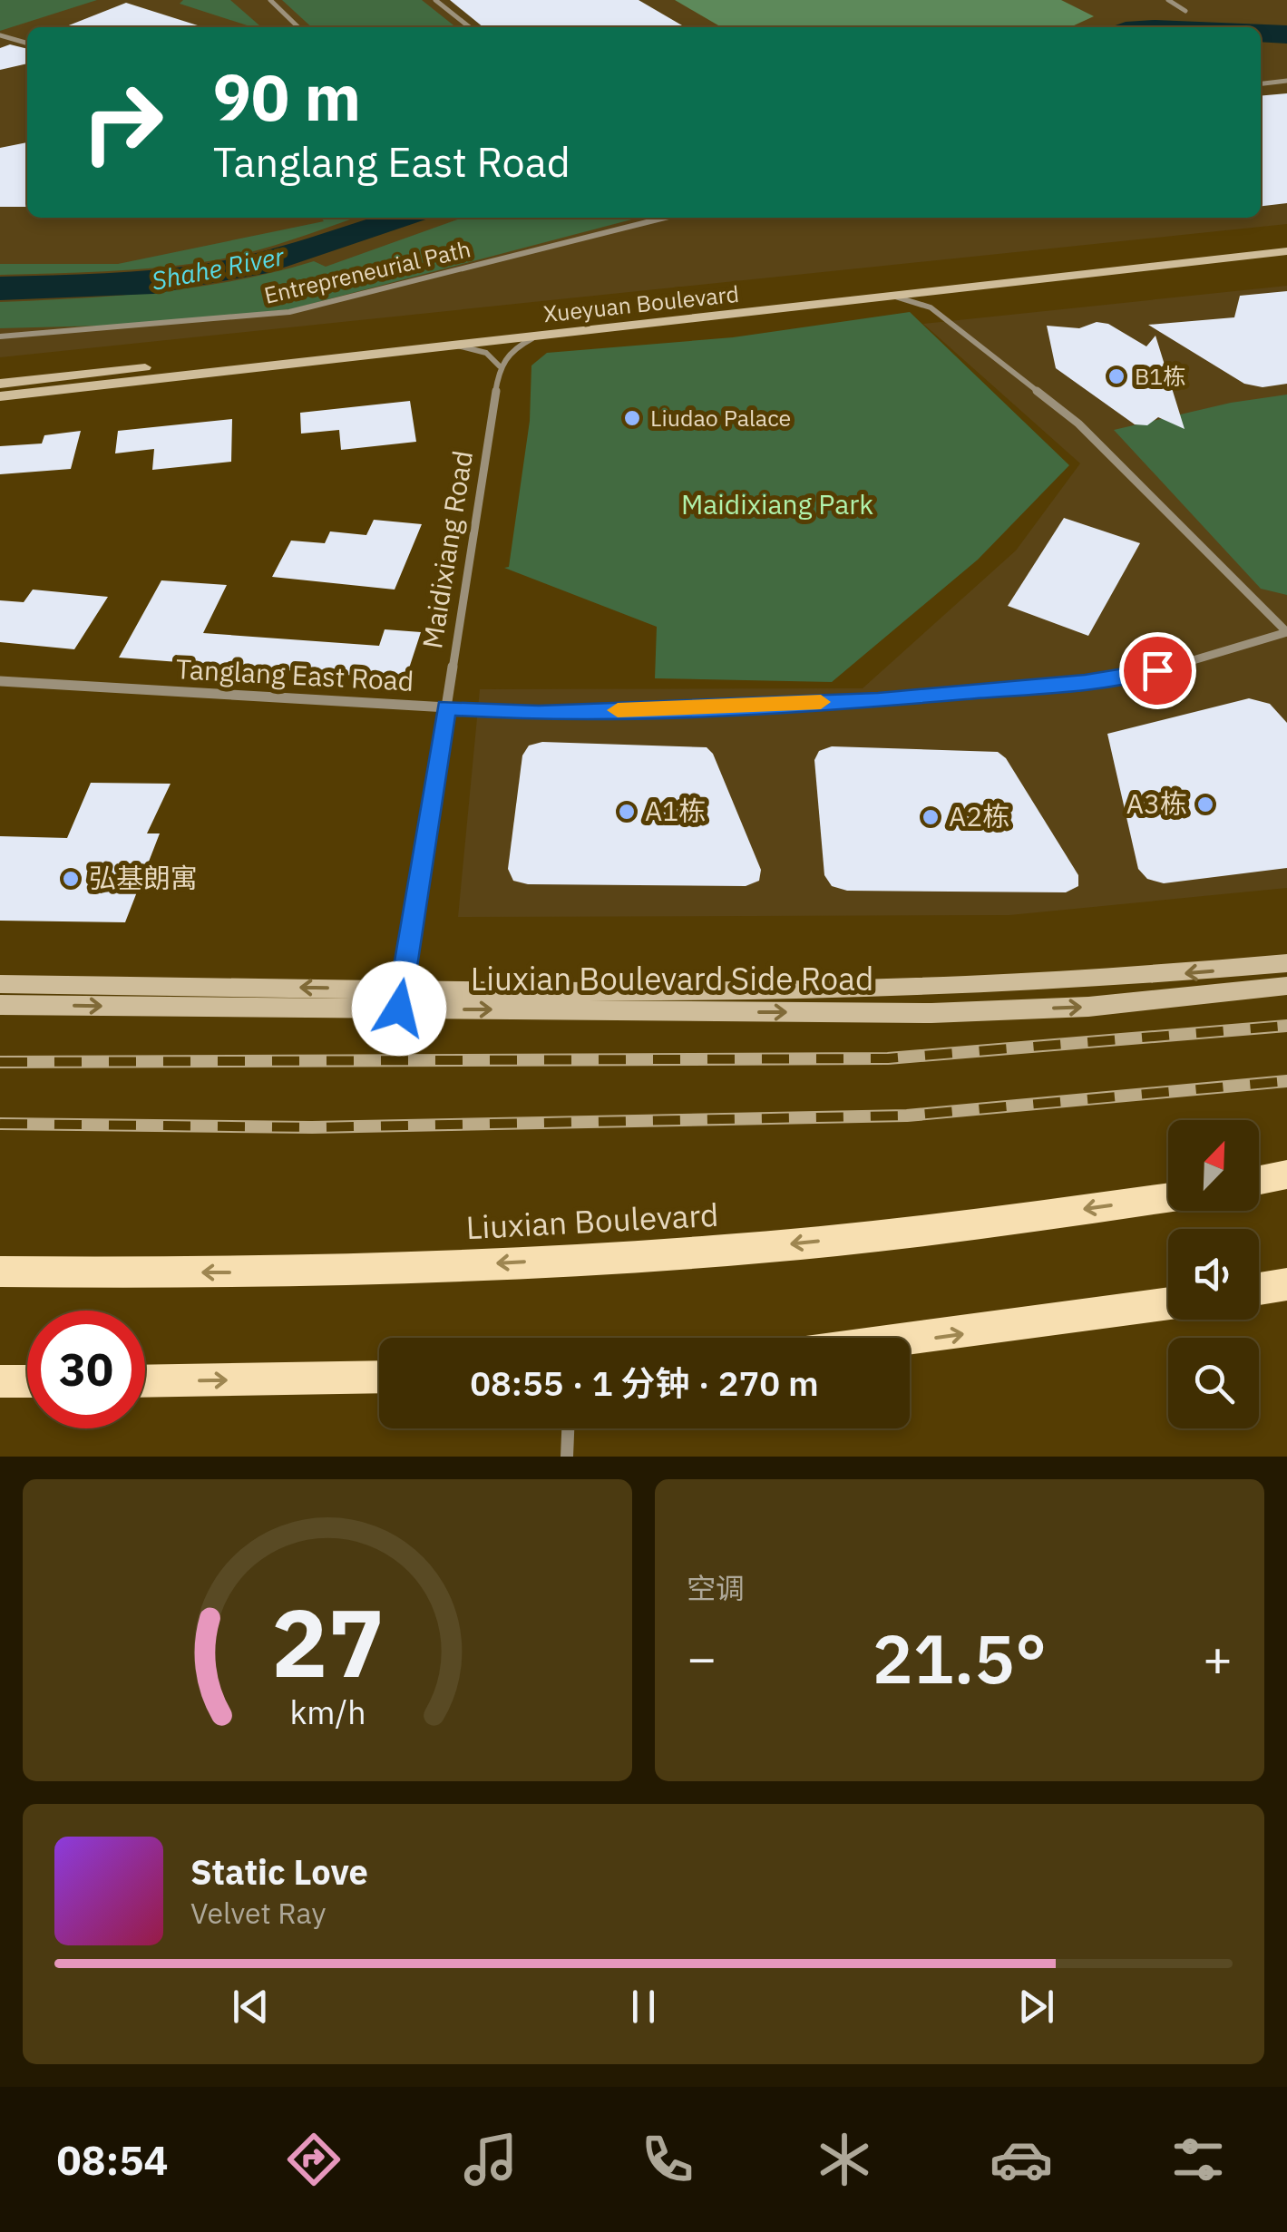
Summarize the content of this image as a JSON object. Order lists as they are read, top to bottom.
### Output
{
  "streets": {
    "main road": ["Xueyuan Boulevard", "Liuxian Boulevard Side Road", "Liuxian Boulevard"],
    "street": ["Entrepreneurial Path", "Maidixiang Road", "Tanglang East Road"]
  },
  "crossings": [
    ["Maidixiang Road", "Tanglang East Road"],
    ["Maidixiang Road", "Liuxian Boulevard Side Road"]
  ],
  "water": ["Shahe River"],
  "parks": ["Maidixiang Park"],
  "places": [
    "B1栋",
    "Liudao Palace",
    "A3栋",
    "A1栋",
    "A2栋",
    "弘基朗寓"
  ],
  "north": "top right",
  "page": {
    "turn": ["90 m", "Tanglang East Road"],
    "limit": "30",
    "trip": "08:55 · 1 分钟 · 270 m",
    "tile": "空调",
    "heat": ["−", "21.5°", "+"],
    "song": ["Static Love", "Velvet Ray"],
    "tabs": "08:54",
    "gauge": ["27", "km/h"]
  }
}
